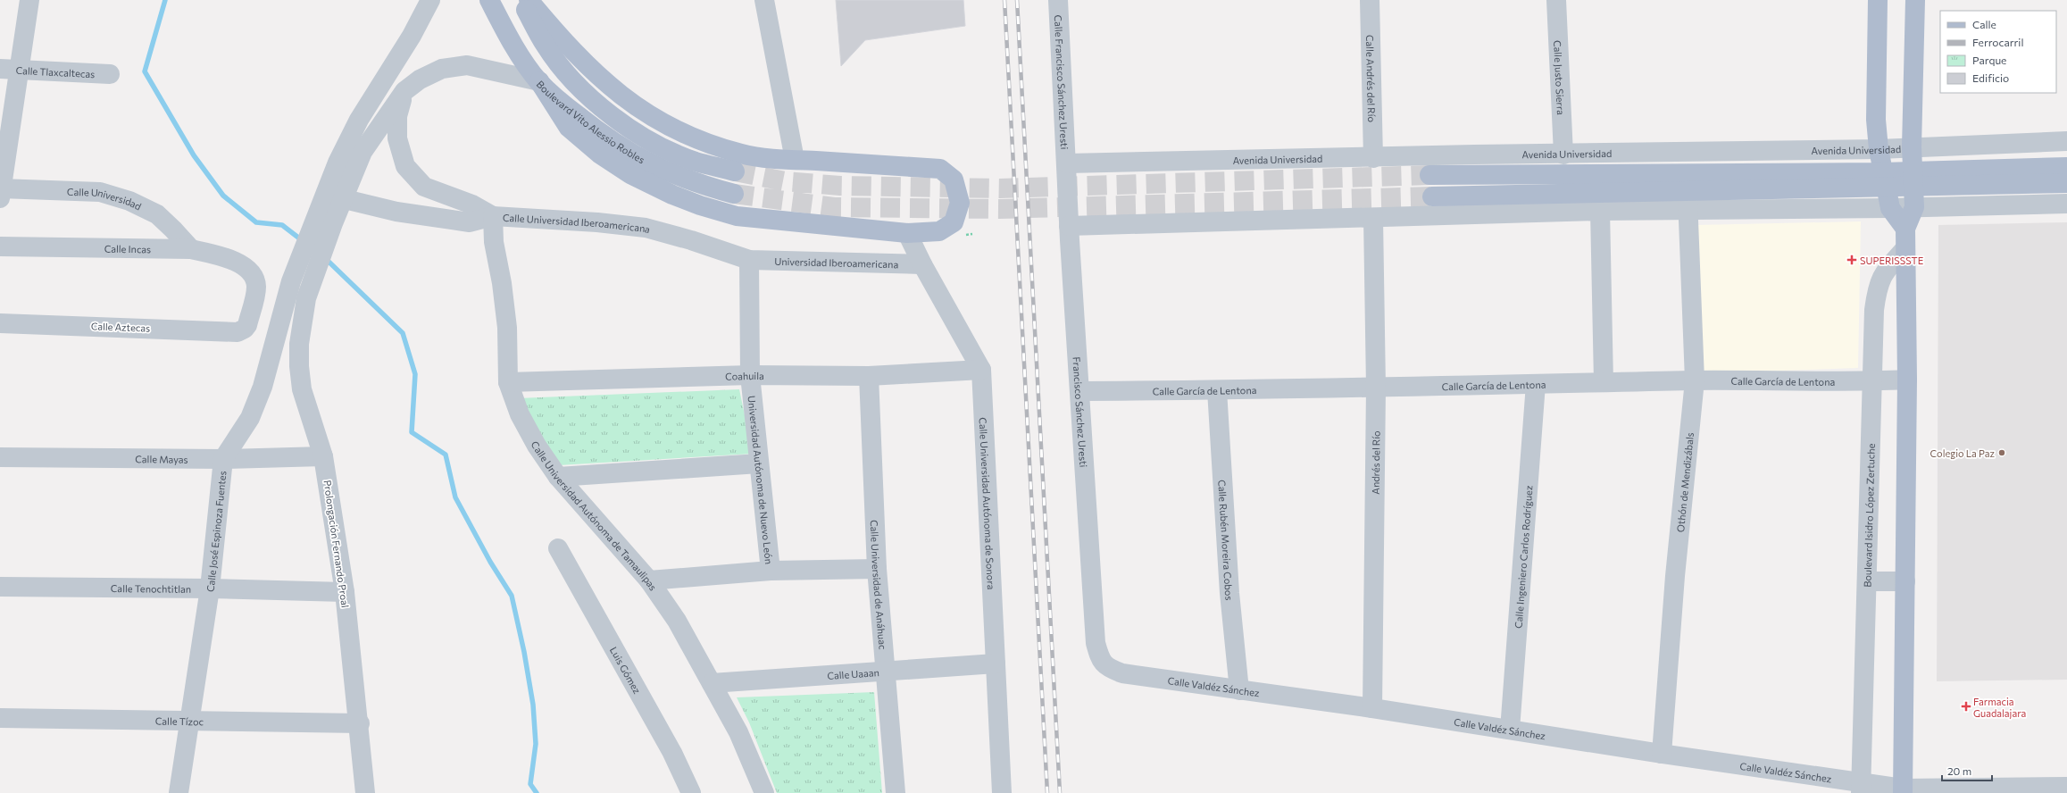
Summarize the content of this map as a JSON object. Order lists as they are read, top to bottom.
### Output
{
  "streets": {
    "main road": ["Boulevard Vito Alessio Robles", "Avenida Universidad"],
    "street": [
      "Calle Tlaxcaltecas",
      "Calle Justo Sierra",
      "Calle Andrés del Río",
      "Calle Francisco Sánchez Uresti",
      "Calle Universidad",
      "Calle Universidad Iberoamericana",
      "Calle Incas",
      "Universidad Iberoamericana",
      "Calle Aztecas",
      "Coahuila",
      "Calle García de Lentona",
      "Francisco Sánchez Uresti",
      "Calle Mayas",
      "Andrés del Río",
      "Universidad Autónoma de Nuevo León",
      "Othón de Mendizábals",
      "Calle Universidad Autónoma de Sonora",
      "Calle Universidad Autónoma de Tamaulipas",
      "Boulevard Isidro López Zertuche",
      "Calle José Espinoza Fuentes",
      "Calle Rubén Moreira Cobos",
      "Prolongación Fernando Proal",
      "Calle Ingeniero Carlos Rodríguez",
      "Calle Universidad de Anáhuac",
      "Calle Tenochtitlan",
      "Luis Gómez",
      "Calle Uaaan",
      "Calle Valdéz Sánchez",
      "Calle Tízoc"
    ]
  },
  "crossings": [
    ["Calle Justo Sierra", "Avenida Universidad"],
    ["Calle Andrés del Río", "Avenida Universidad"],
    ["Calle Francisco Sánchez Uresti", "Avenida Universidad"],
    ["Calle Francisco Sánchez Uresti", "Francisco Sánchez Uresti"],
    ["Avenida Universidad", "Francisco Sánchez Uresti"],
    ["Avenida Universidad", "Othón de Mendizábals"],
    ["Calle Universidad", "Calle Incas"],
    ["Calle Universidad Iberoamericana", "Universidad Iberoamericana"],
    ["Calle Universidad Iberoamericana", "Universidad Autónoma de Nuevo León"],
    ["Calle Universidad Iberoamericana", "Calle Universidad Autónoma de Tamaulipas"],
    ["Calle Universidad Iberoamericana", "Prolongación Fernando Proal"],
    ["Calle Incas", "Calle Aztecas"],
    ["Universidad Iberoamericana", "Universidad Autónoma de Nuevo León"],
    ["Universidad Iberoamericana", "Calle Universidad Autónoma de Sonora"],
    ["Coahuila", "Universidad Autónoma de Nuevo León"],
    ["Coahuila", "Calle Universidad Autónoma de Sonora"],
    ["Coahuila", "Calle Universidad Autónoma de Tamaulipas"],
    ["Coahuila", "Calle Universidad de Anáhuac"],
    ["Calle García de Lentona", "Francisco Sánchez Uresti"],
    ["Calle García de Lentona", "Andrés del Río"],
    ["Calle García de Lentona", "Othón de Mendizábals"],
    ["Calle García de Lentona", "Boulevard Isidro López Zertuche"],
    ["Calle García de Lentona", "Calle Rubén Moreira Cobos"],
    ["Calle García de Lentona", "Calle Ingeniero Carlos Rodríguez"],
    ["Francisco Sánchez Uresti", "Calle Valdéz Sánchez"],
    ["Calle Mayas", "Calle José Espinoza Fuentes"],
    ["Calle Mayas", "Prolongación Fernando Proal"],
    ["Andrés del Río", "Calle Valdéz Sánchez"],
    ["Othón de Mendizábals", "Calle Valdéz Sánchez"],
    ["Calle Universidad Autónoma de Sonora", "Calle Uaaan"],
    ["Calle Universidad Autónoma de Tamaulipas", "Calle Uaaan"],
    ["Boulevard Isidro López Zertuche", "Calle Valdéz Sánchez"],
    ["Calle José Espinoza Fuentes", "Calle Tenochtitlan"],
    ["Calle José Espinoza Fuentes", "Calle Tízoc"],
    ["Calle Rubén Moreira Cobos", "Calle Valdéz Sánchez"],
    ["Prolongación Fernando Proal", "Calle Tenochtitlan"],
    ["Prolongación Fernando Proal", "Calle Tízoc"],
    ["Calle Ingeniero Carlos Rodríguez", "Calle Valdéz Sánchez"],
    ["Calle Universidad de Anáhuac", "Calle Uaaan"]
  ],
  "places": {
    "health": ["SUPERISSSTE", "Farmacia Guadalajara"],
    "other": ["Colegio La Paz"]
  },
  "legend": [
    "Calle",
    "Ferrocarril",
    "Parque",
    "Edificio"
  ],
  "scale_bar": "20 m"
}
